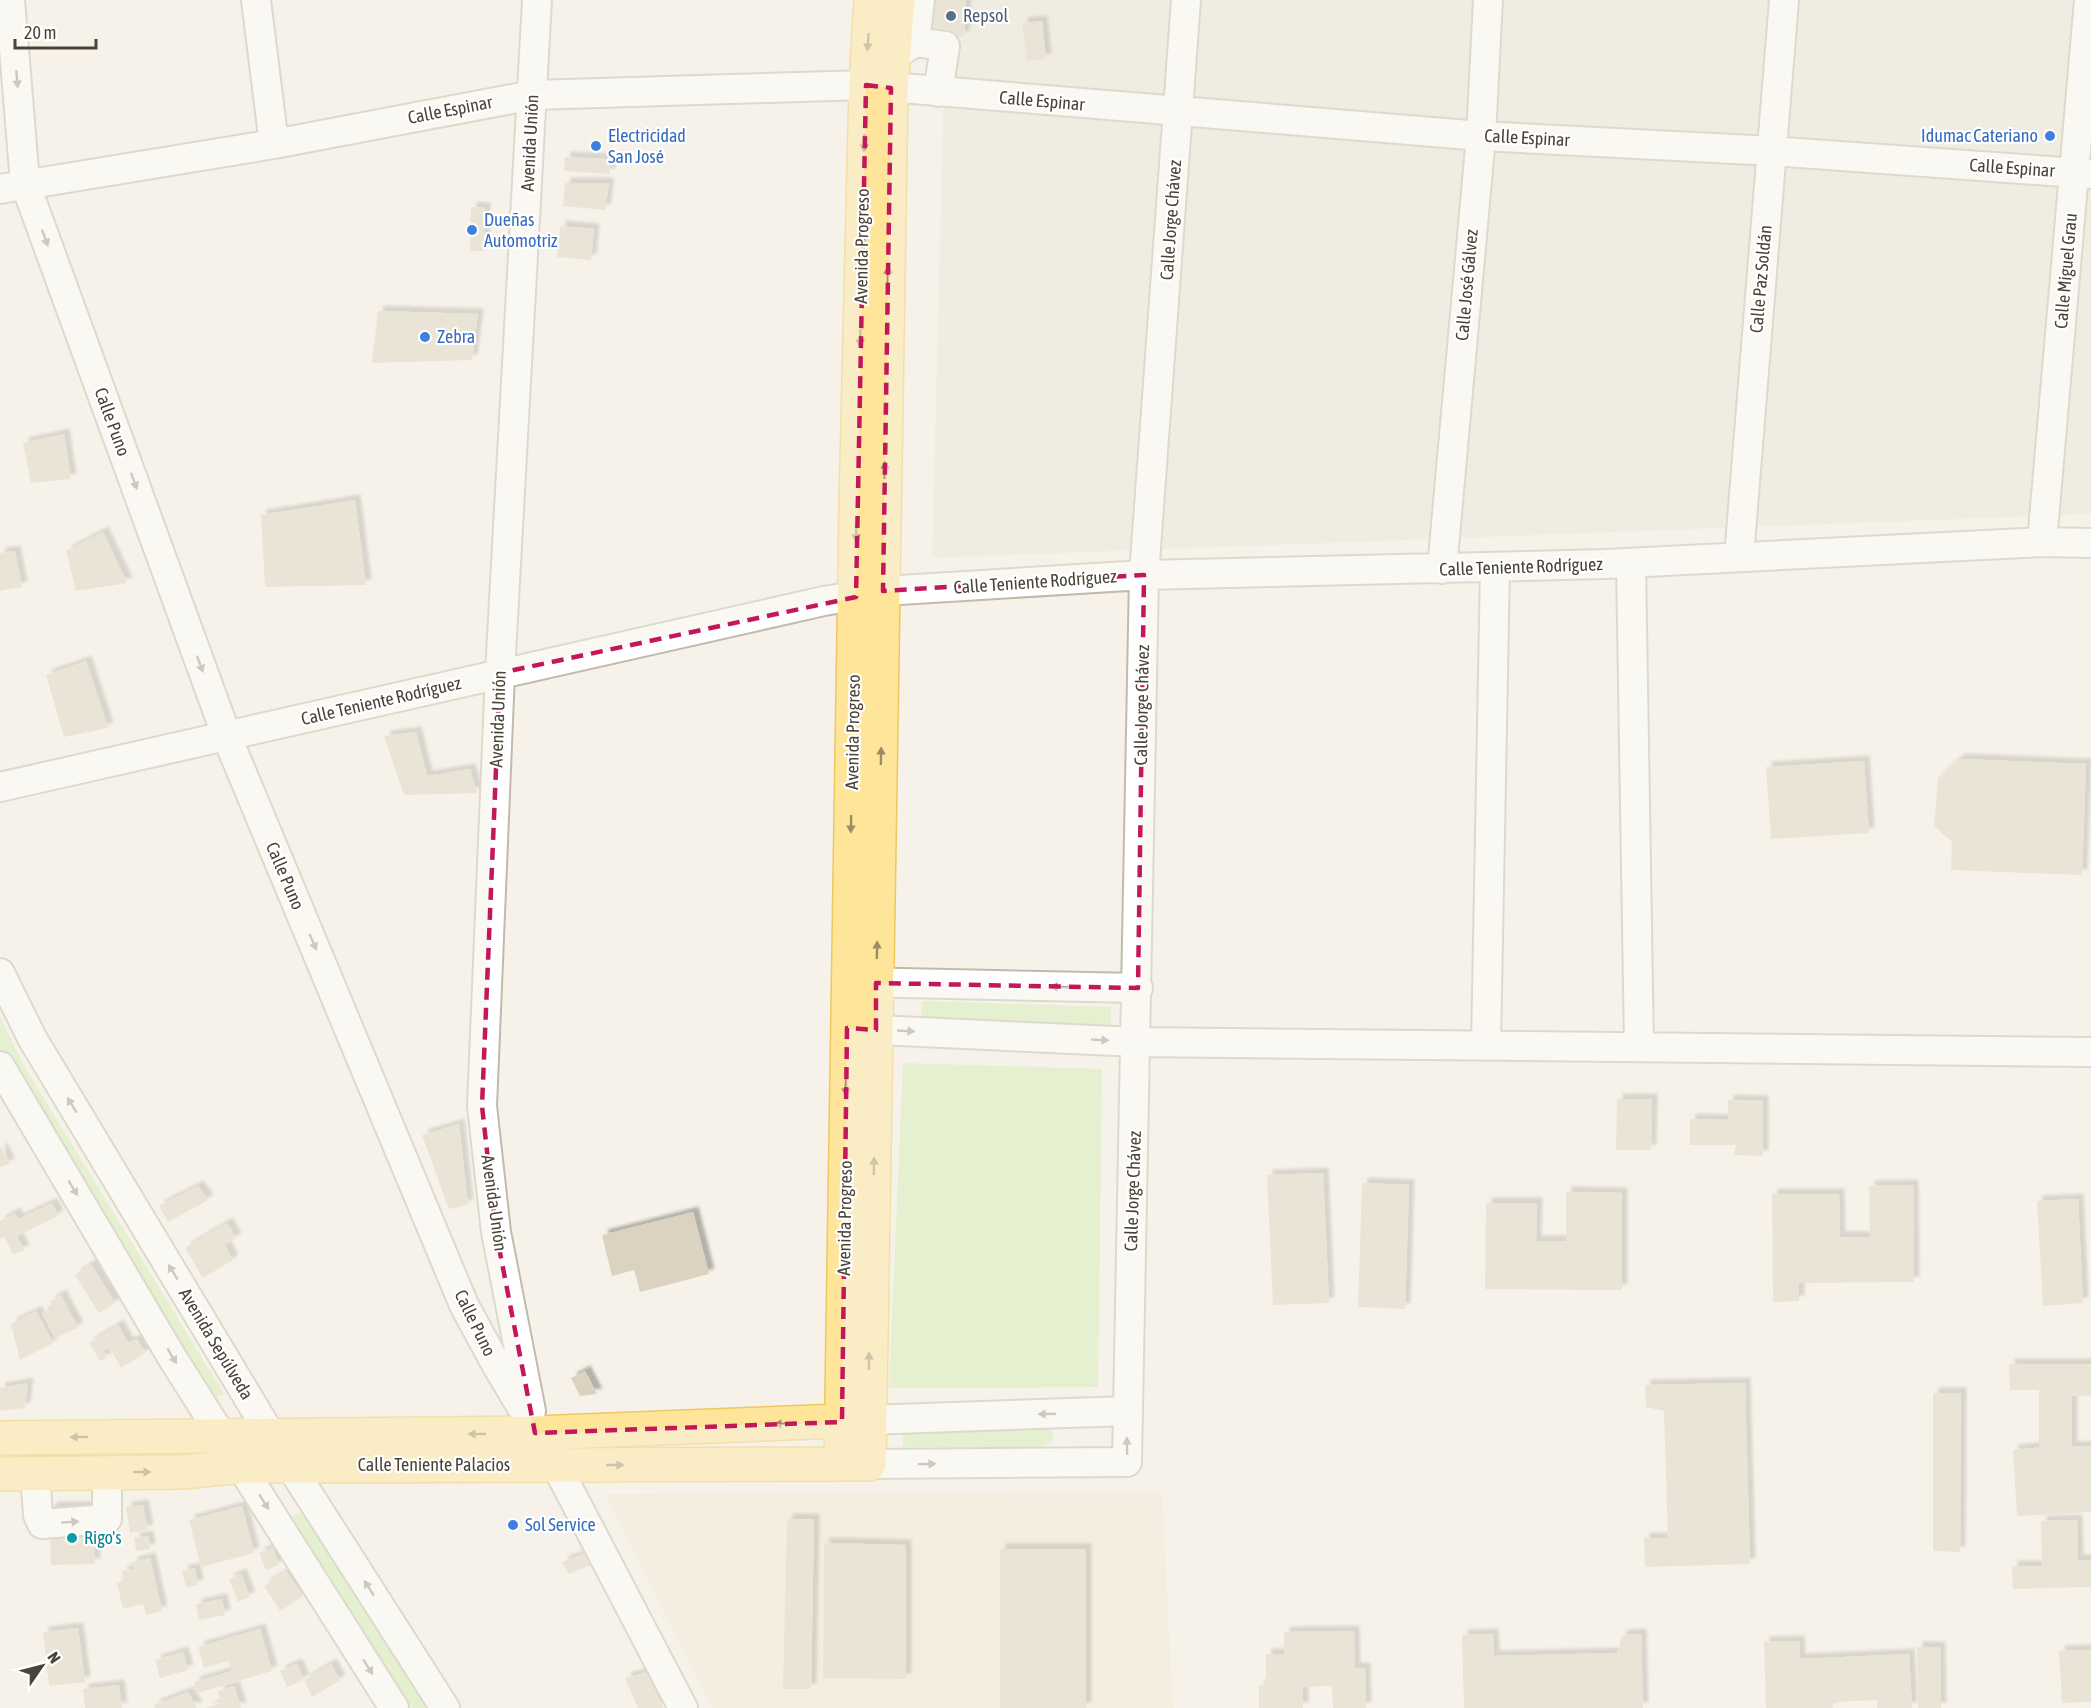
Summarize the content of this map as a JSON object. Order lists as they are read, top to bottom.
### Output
{
  "streets": {
    "main road": ["Avenida Progreso", "Calle Teniente Palacios"],
    "street": [
      "Calle Espinar",
      "Avenida Unión",
      "Calle Jorge Chávez",
      "Calle Miguel Grau",
      "Calle Paz Soldán",
      "Calle José Gálvez",
      "Calle Puno",
      "Calle Teniente Rodríguez",
      "Avenida Sepúlveda"
    ]
  },
  "crossings": [
    ["Calle Espinar", "Avenida Unión"],
    ["Calle Espinar", "Calle Jorge Chávez"],
    ["Calle Espinar", "Avenida Progreso"],
    ["Calle Espinar", "Calle Miguel Grau"],
    ["Calle Espinar", "Calle Paz Soldán"],
    ["Calle Espinar", "Calle José Gálvez"],
    ["Calle Espinar", "Calle Puno"],
    ["Avenida Unión", "Calle Puno"],
    ["Avenida Unión", "Calle Teniente Rodríguez"],
    ["Avenida Unión", "Calle Teniente Palacios"],
    ["Calle Jorge Chávez", "Avenida Progreso"],
    ["Calle Jorge Chávez", "Calle Teniente Rodríguez"],
    ["Calle Jorge Chávez", "Calle Teniente Palacios"],
    ["Avenida Progreso", "Calle Teniente Rodríguez"],
    ["Avenida Progreso", "Calle Teniente Palacios"],
    ["Calle Miguel Grau", "Calle Teniente Rodríguez"],
    ["Calle Paz Soldán", "Calle Teniente Rodríguez"],
    ["Calle José Gálvez", "Calle Teniente Rodríguez"],
    ["Calle Puno", "Calle Teniente Rodríguez"],
    ["Calle Puno", "Calle Teniente Palacios"],
    ["Avenida Sepúlveda", "Calle Teniente Palacios"]
  ],
  "one_way": ["Calle Puno"],
  "places": [
    "Repsol",
    "Idumac Cateriano",
    "Electricidad San José",
    "Dueñas Automotriz",
    "Zebra",
    "Sol Service",
    "Rigo's"
  ],
  "scale_bar": "20 m",
  "north": "top right"
}
